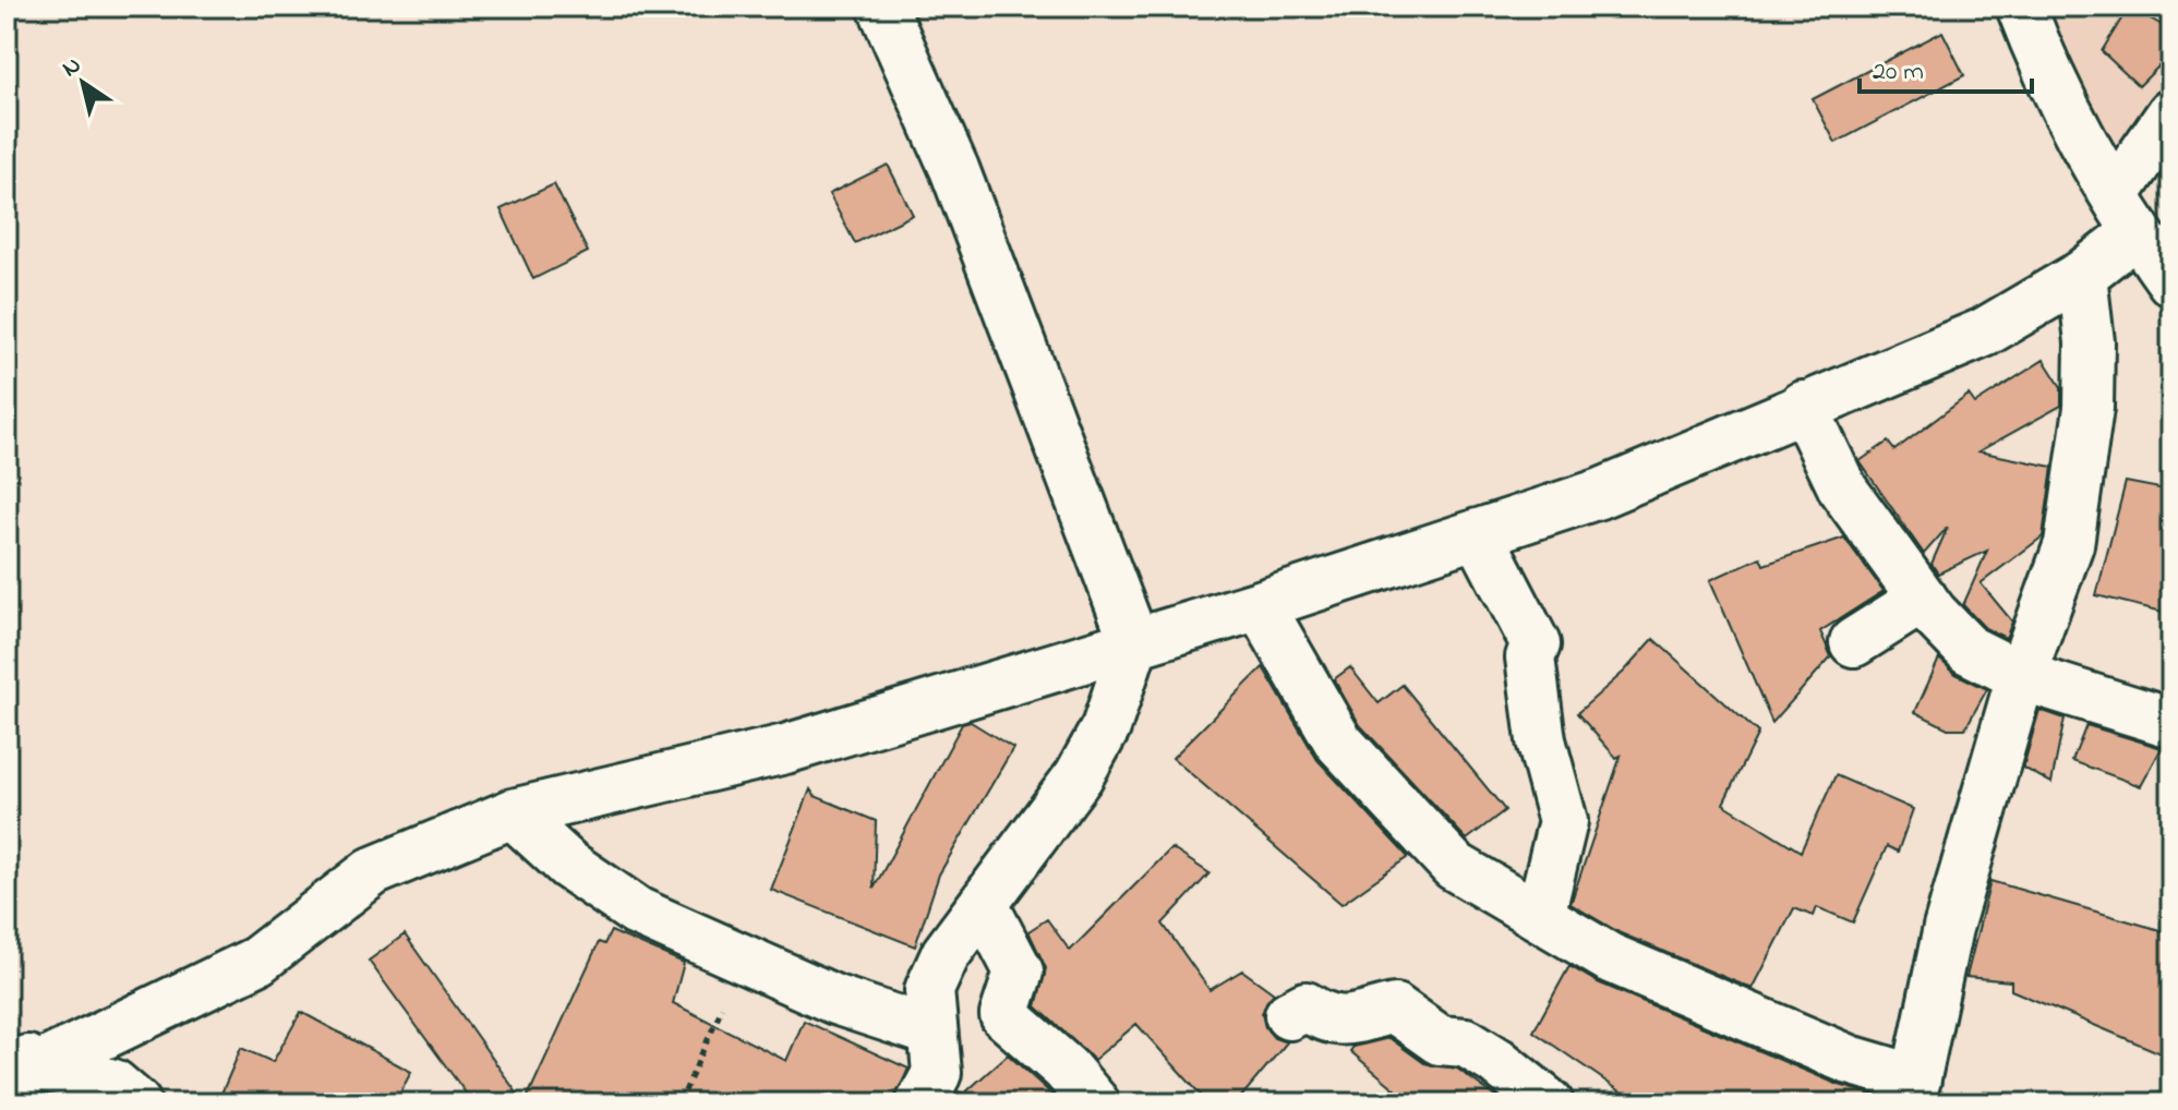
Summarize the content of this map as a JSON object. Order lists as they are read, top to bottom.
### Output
{
  "scale_bar": "20 m",
  "north": "top left"
}
